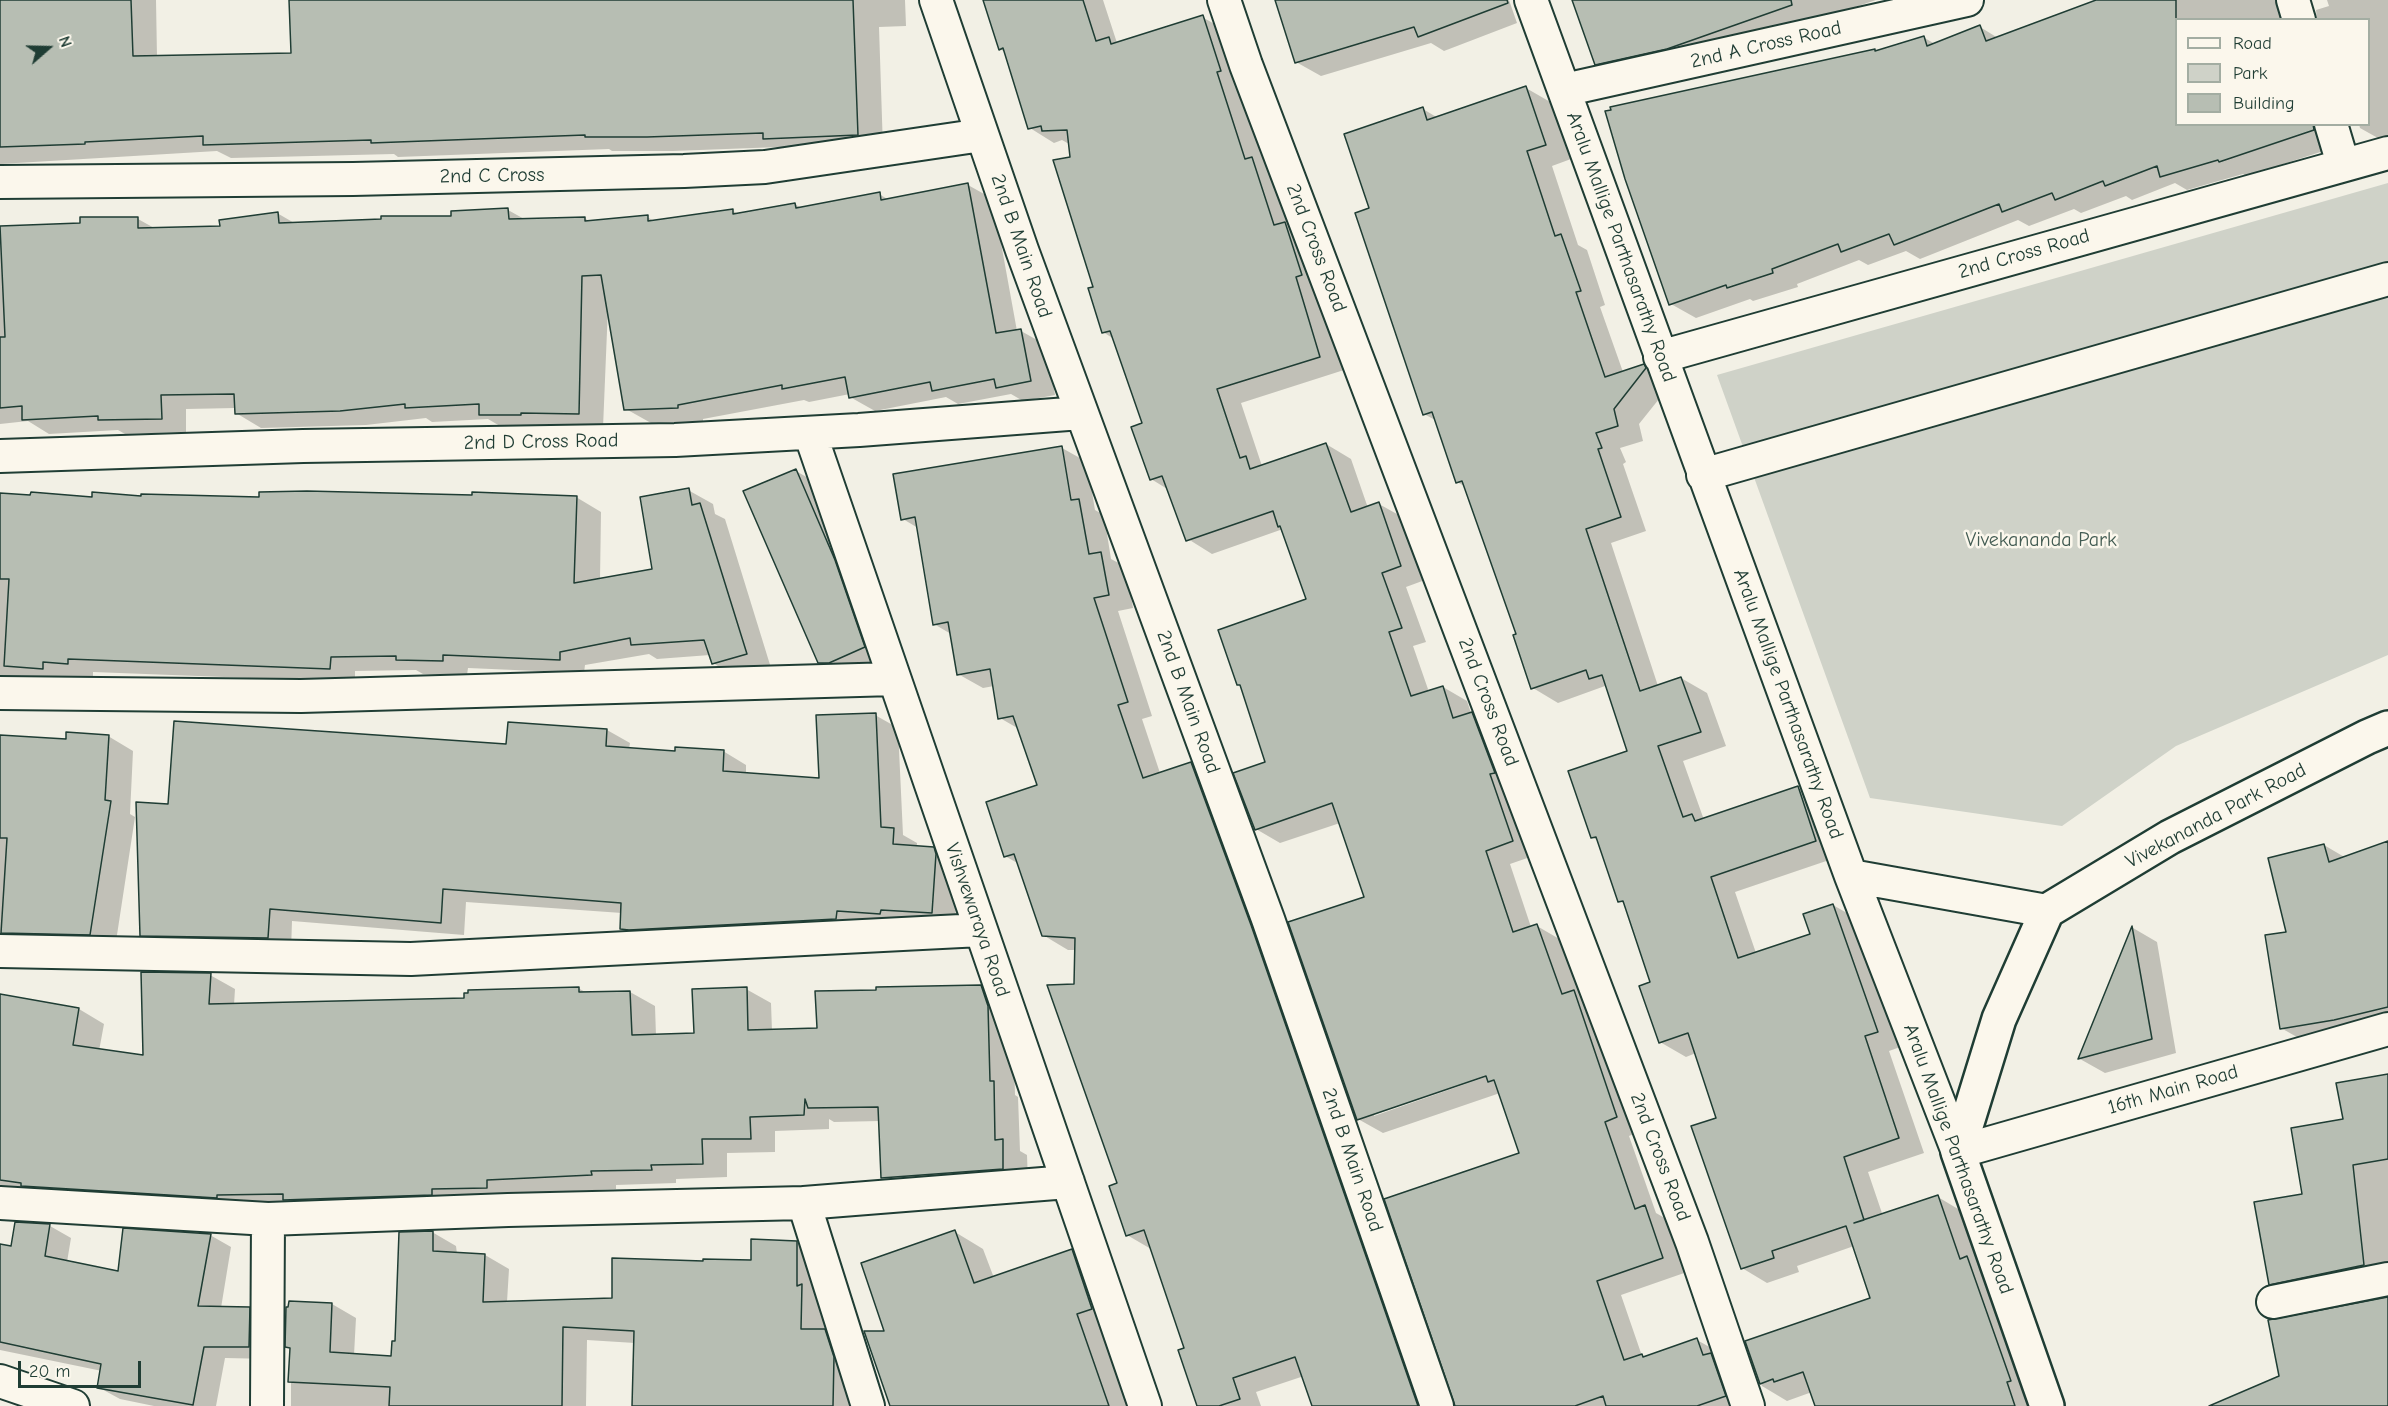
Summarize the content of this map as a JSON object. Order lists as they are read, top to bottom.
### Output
{
  "streets": {
    "street": [
      "2nd A Cross Road",
      "2nd C Cross",
      "2nd B Main Road",
      "Aralu Mallige Parthasarathy Road",
      "2nd Cross Road",
      "2nd D Cross Road",
      "Vivekananda Park Road",
      "Vishvewaraya Road",
      "16th Main Road"
    ]
  },
  "crossings": [
    ["2nd A Cross Road", "Aralu Mallige Parthasarathy Road"],
    ["2nd C Cross", "2nd B Main Road"],
    ["2nd B Main Road", "2nd D Cross Road"],
    ["Aralu Mallige Parthasarathy Road", "2nd Cross Road"],
    ["Aralu Mallige Parthasarathy Road", "16th Main Road"],
    ["2nd D Cross Road", "Vishvewaraya Road"]
  ],
  "parks": ["Vivekananda Park"],
  "legend": ["Road", "Park", "Building"],
  "scale_bar": "20 m",
  "north": "right"
}
